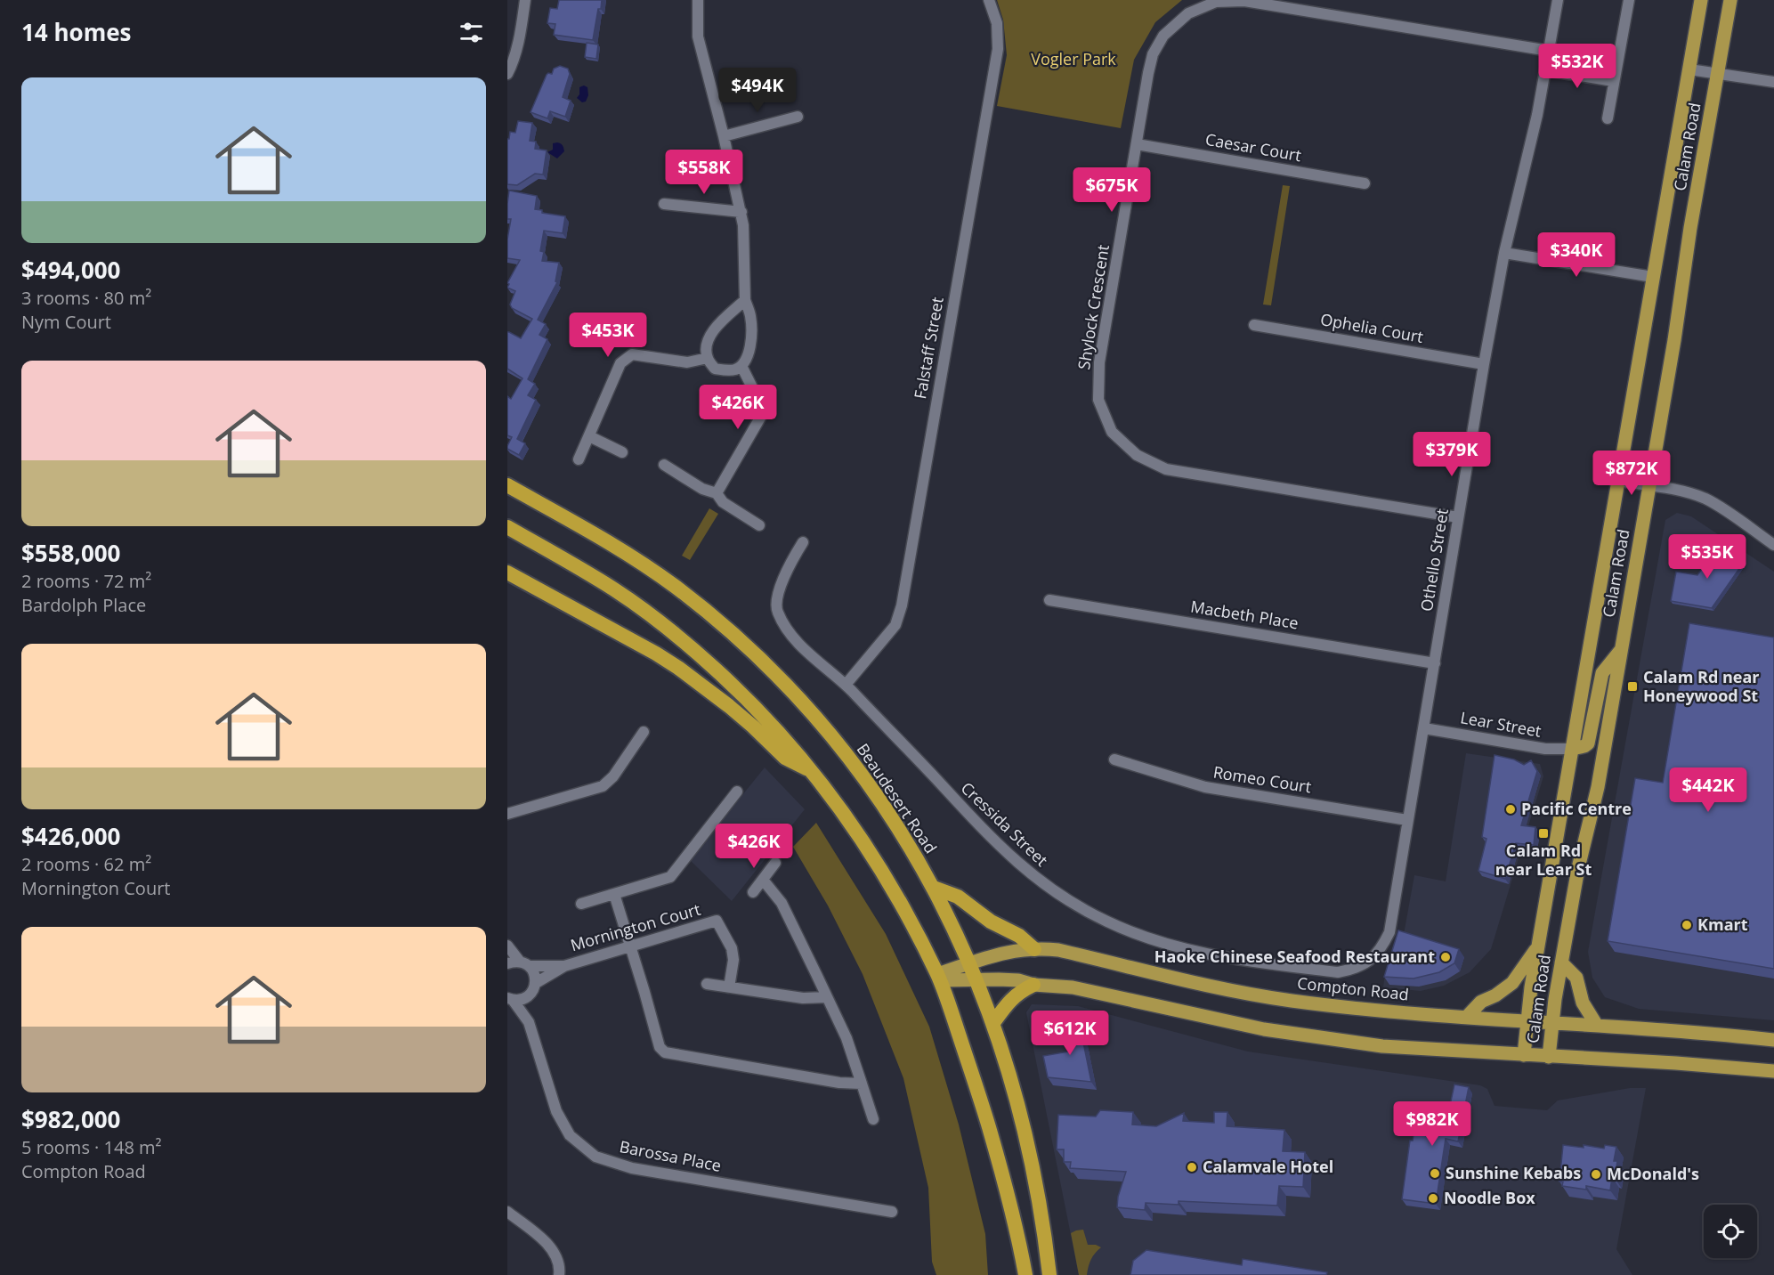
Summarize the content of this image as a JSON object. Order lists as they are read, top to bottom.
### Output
{
  "streets": {
    "highway": ["Beaudesert Road"],
    "main road": ["Calam Road", "Compton Road"],
    "street": [
      "Caesar Court",
      "Shylock Crescent",
      "Ophelia Court",
      "Falstaff Street",
      "Othello Street",
      "Macbeth Place",
      "Lear Street",
      "Romeo Court",
      "Cressida Street",
      "Mornington Court",
      "Barossa Place"
    ]
  },
  "crossings": [
    ["Calam Road", "Lear Street"],
    ["Calam Road", "Compton Road"],
    ["Caesar Court", "Shylock Crescent"],
    ["Shylock Crescent", "Othello Street"],
    ["Ophelia Court", "Othello Street"],
    ["Falstaff Street", "Cressida Street"],
    ["Othello Street", "Macbeth Place"],
    ["Othello Street", "Lear Street"],
    ["Othello Street", "Romeo Court"],
    ["Othello Street", "Cressida Street"],
    ["Beaudesert Road", "Compton Road"],
    ["Mornington Court", "Barossa Place"]
  ],
  "parks": ["Vogler Park"],
  "places": {
    "transit": ["Calam Rd near Honeywood St", "Calam Rd near Lear St"],
    "other": [
      "Pacific Centre",
      "Kmart",
      "Haoke Chinese Seafood Restaurant",
      "Calamvale Hotel",
      "Sunshine Kebabs",
      "McDonald's",
      "Noodle Box"
    ]
  },
  "page": {
    "heading": "14 homes",
    "price": [
      "$532K",
      "$494K",
      "$558K",
      "$675K",
      "$340K",
      "$453K",
      "$426K",
      "$379K",
      "$872K",
      "$535K",
      "$442K",
      "$426K",
      "$612K",
      "$982K"
    ],
    "list": [
      {
        "name": "$494,000",
        "note": "3 rooms · 80 m² · Nym Court"
      },
      {
        "name": "$558,000",
        "note": "2 rooms · 72 m² · Bardolph Place"
      },
      {
        "name": "$426,000",
        "note": "2 rooms · 62 m² · Mornington Court"
      },
      {
        "name": "$982,000",
        "note": "5 rooms · 148 m² · Compton Road"
      }
    ]
  }
}
